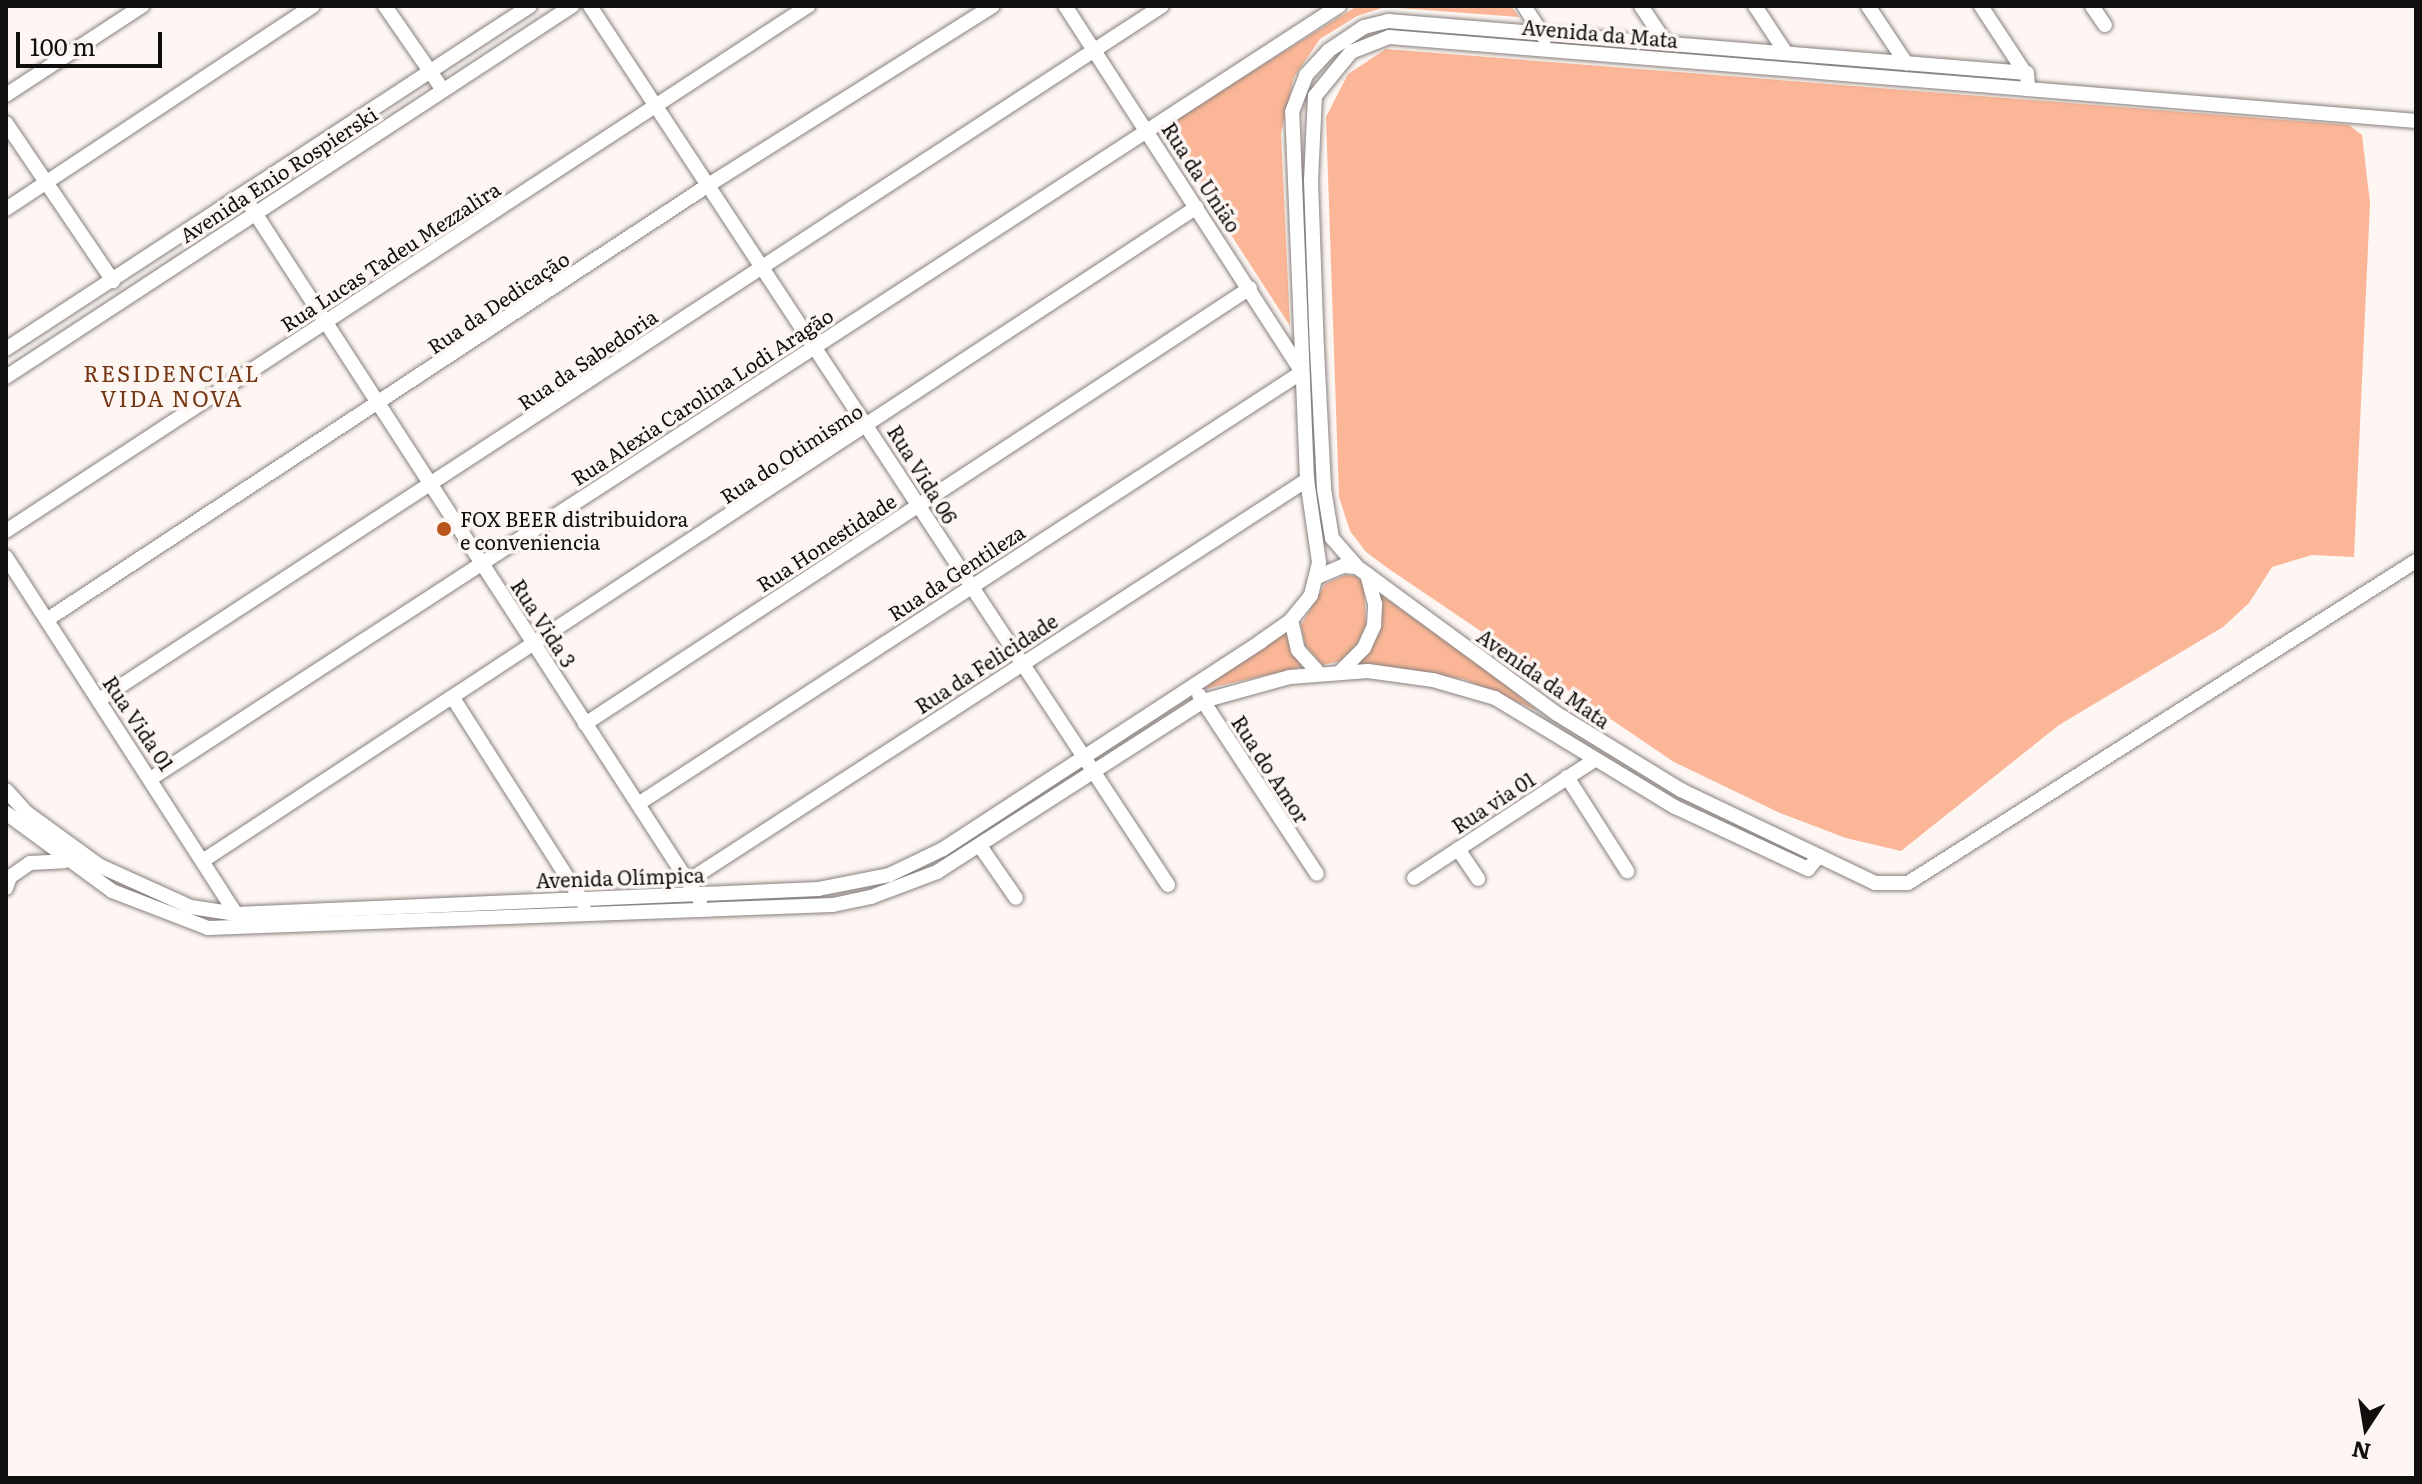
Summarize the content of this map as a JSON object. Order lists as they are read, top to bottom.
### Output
{
  "streets": {
    "street": [
      "Avenida da Mata",
      "Avenida Enio Rospierski",
      "Rua da União",
      "Rua Lucas Tadeu Mezzalira",
      "Rua da Dedicação",
      "Rua da Sabedoria",
      "Rua Alexia Carolina Lodi Aragão",
      "Rua do Otimismo",
      "Rua Vida 06",
      "Rua Honestidade",
      "Rua da Gentileza",
      "Rua Vida 3",
      "Rua da Felicidade",
      "Rua Vida 01",
      "Rua do Amor",
      "Rua via 01",
      "Avenida Olímpica"
    ]
  },
  "crossings": [
    ["Avenida da Mata", "Rua da União"],
    ["Avenida da Mata", "Rua da Gentileza"],
    ["Avenida da Mata", "Rua da Felicidade"],
    ["Avenida da Mata", "Rua via 01"],
    ["Avenida da Mata", "Avenida Olímpica"],
    ["Avenida Enio Rospierski", "Rua Vida 3"],
    ["Rua da União", "Rua da Sabedoria"],
    ["Rua da União", "Rua Alexia Carolina Lodi Aragão"],
    ["Rua da União", "Rua do Otimismo"],
    ["Rua da União", "Rua Honestidade"],
    ["Rua da União", "Rua da Gentileza"],
    ["Rua Lucas Tadeu Mezzalira", "Rua Vida 06"],
    ["Rua Lucas Tadeu Mezzalira", "Rua Vida 3"],
    ["Rua da Dedicação", "Rua Vida 06"],
    ["Rua da Dedicação", "Rua Vida 3"],
    ["Rua da Dedicação", "Rua Vida 01"],
    ["Rua da Sabedoria", "Rua Vida 06"],
    ["Rua da Sabedoria", "Rua Vida 3"],
    ["Rua da Sabedoria", "Rua Vida 01"],
    ["Rua Alexia Carolina Lodi Aragão", "Rua Vida 06"],
    ["Rua Alexia Carolina Lodi Aragão", "Rua Vida 3"],
    ["Rua Alexia Carolina Lodi Aragão", "Rua Vida 01"],
    ["Rua do Otimismo", "Rua Vida 06"],
    ["Rua do Otimismo", "Rua Vida 3"],
    ["Rua do Otimismo", "Rua Vida 01"],
    ["Rua Vida 06", "Rua Honestidade"],
    ["Rua Vida 06", "Rua da Gentileza"],
    ["Rua Vida 06", "Rua da Felicidade"],
    ["Rua Vida 06", "Avenida Olímpica"],
    ["Rua Honestidade", "Rua Vida 3"],
    ["Rua da Gentileza", "Rua Vida 3"],
    ["Rua Vida 3", "Rua da Felicidade"],
    ["Rua Vida 3", "Avenida Olímpica"],
    ["Rua da Felicidade", "Avenida Olímpica"],
    ["Rua Vida 01", "Avenida Olímpica"],
    ["Rua do Amor", "Avenida Olímpica"]
  ],
  "districts": ["RESIDENCIAL VIDA NOVA"],
  "places": ["FOX BEER distribuidora e conveniencia"],
  "scale_bar": "100 m",
  "north": "bottom"
}
